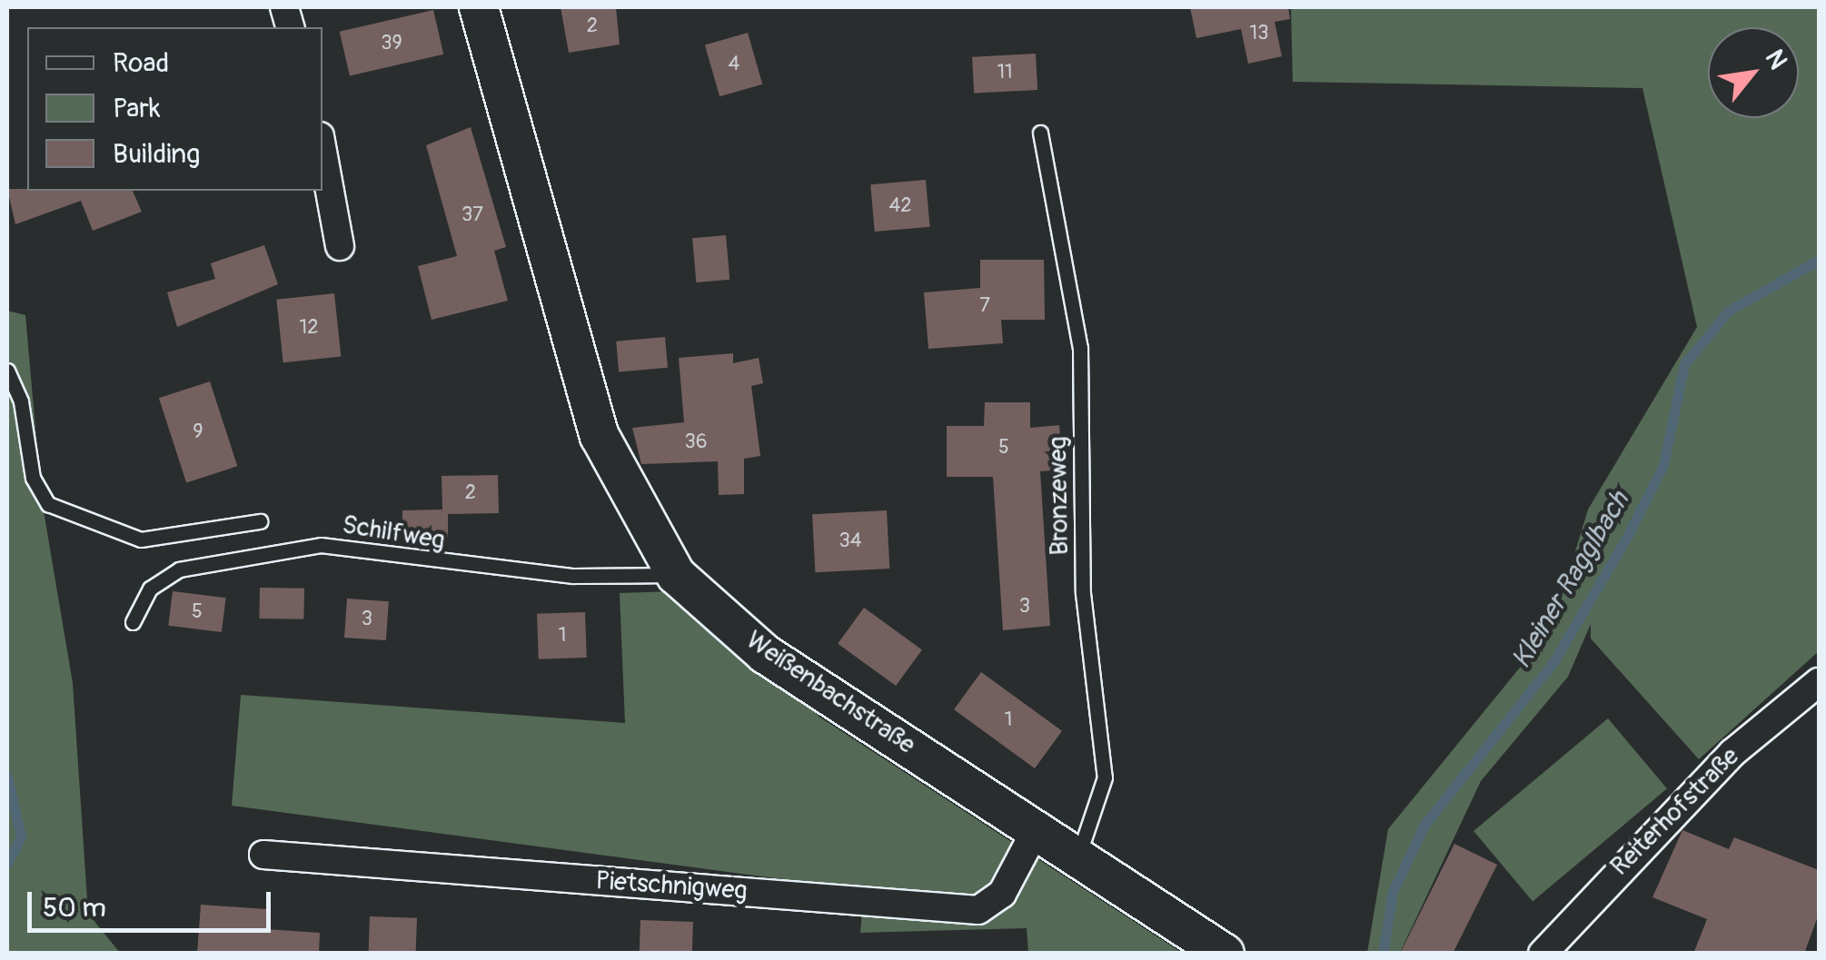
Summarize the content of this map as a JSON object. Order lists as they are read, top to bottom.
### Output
{
  "streets": {
    "main road": ["Weißenbachstraße"],
    "street": ["Reiterhofstraße", "Pietschnigweg"],
    "lane": ["Bronzeweg", "Schilfweg"]
  },
  "crossings": [
    ["Bronzeweg", "Weißenbachstraße"],
    ["Schilfweg", "Weißenbachstraße"],
    ["Weißenbachstraße", "Pietschnigweg"]
  ],
  "water": ["Kleiner Ragglbach"],
  "house_numbers": [
    "2",
    "13",
    "39",
    "4",
    "11",
    "42",
    "37",
    "7",
    "12",
    "9",
    "36",
    "5",
    "2",
    "34",
    "3",
    "5",
    "3",
    "1",
    "1"
  ],
  "legend": ["Road", "Park", "Building"],
  "scale_bar": "50 m",
  "north": "top right"
}
